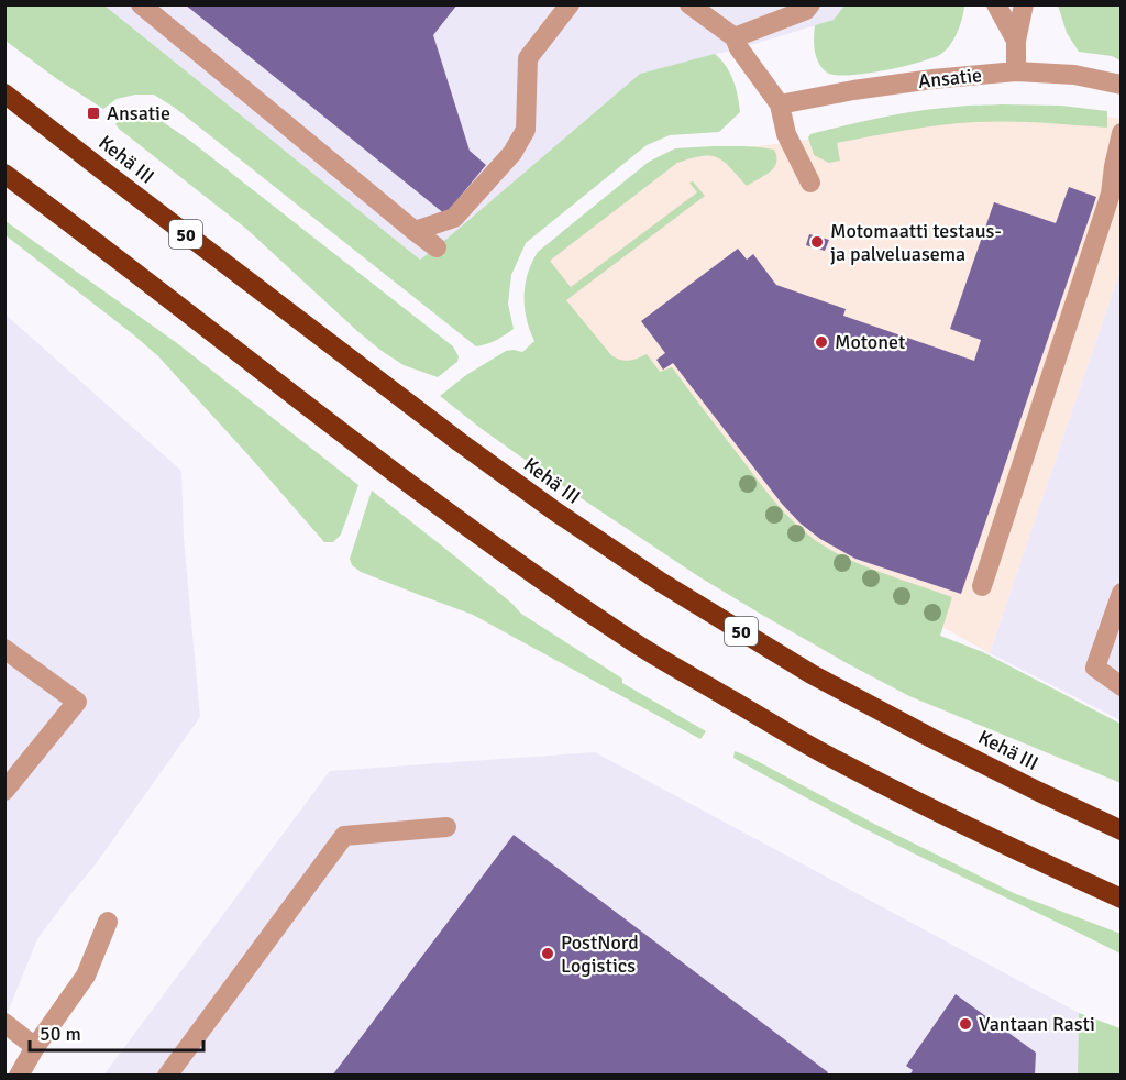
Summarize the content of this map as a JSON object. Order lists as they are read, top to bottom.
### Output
{
  "streets": {
    "highway": ["Kehä III", "50"],
    "street": ["Ansatie"]
  },
  "places": {
    "transit": ["Ansatie"],
    "other": [
      "Motomaatti testaus- ja palveluasema",
      "Motonet",
      "PostNord Logistics",
      "Vantaan Rasti"
    ]
  },
  "scale_bar": "50 m"
}
